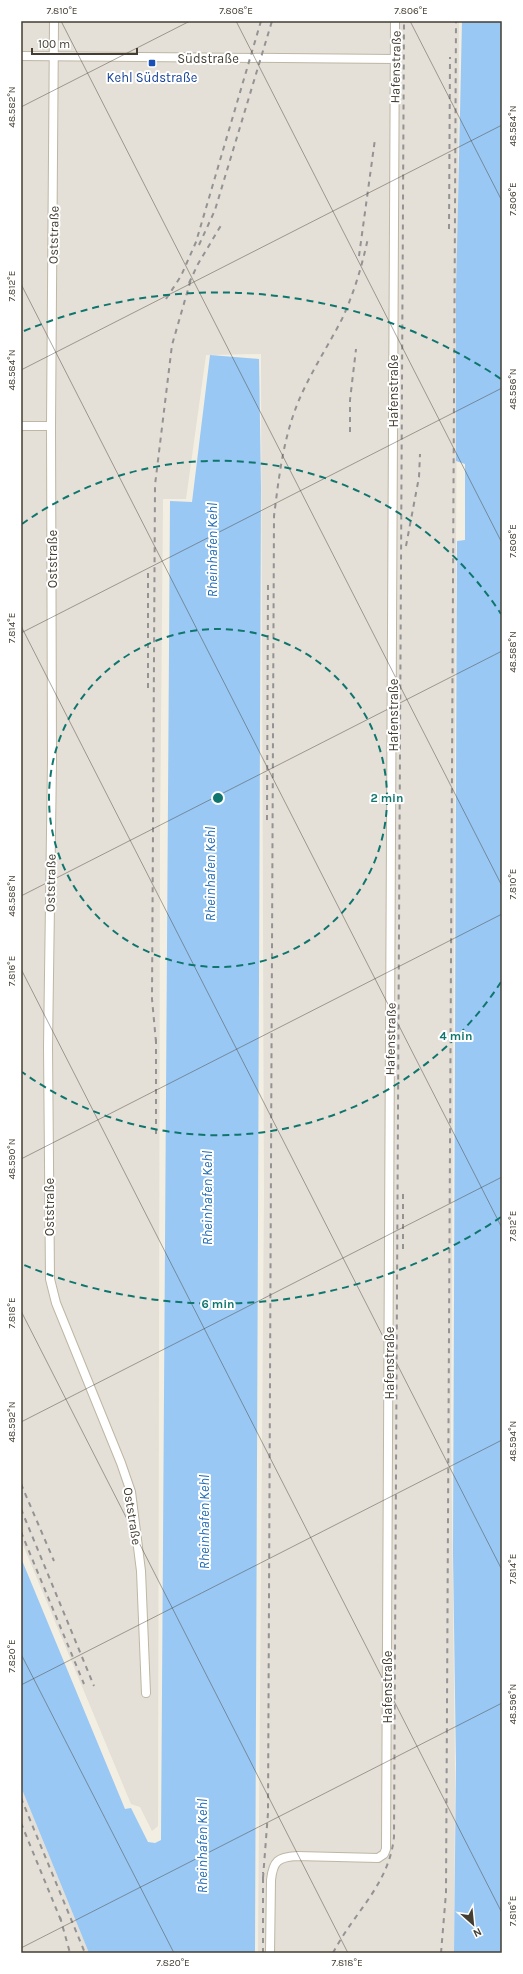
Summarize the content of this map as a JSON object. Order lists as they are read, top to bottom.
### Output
{
  "streets": {
    "street": ["Südstraße", "Hafenstraße", "Oststraße"]
  },
  "crossings": [
    ["Südstraße", "Hafenstraße"],
    ["Südstraße", "Oststraße"]
  ],
  "water": ["Rheinhafen Kehl"],
  "places": {
    "transit": ["Kehl Südstraße"]
  },
  "scale_bar": "100 m",
  "north": "bottom right",
  "coordinates": [
    "7.810°E",
    "7.808°E",
    "7.806°E",
    "48.582°N",
    "48.584°N",
    "7.812°E",
    "48.586°N",
    "7.814°E",
    "48.588°N",
    "7.816°E",
    "48.590°N",
    "7.818°E",
    "48.592°N",
    "48.594°N",
    "7.820°E",
    "48.596°N"
  ],
  "rings": ["2 min", "4 min", "6 min"]
}
